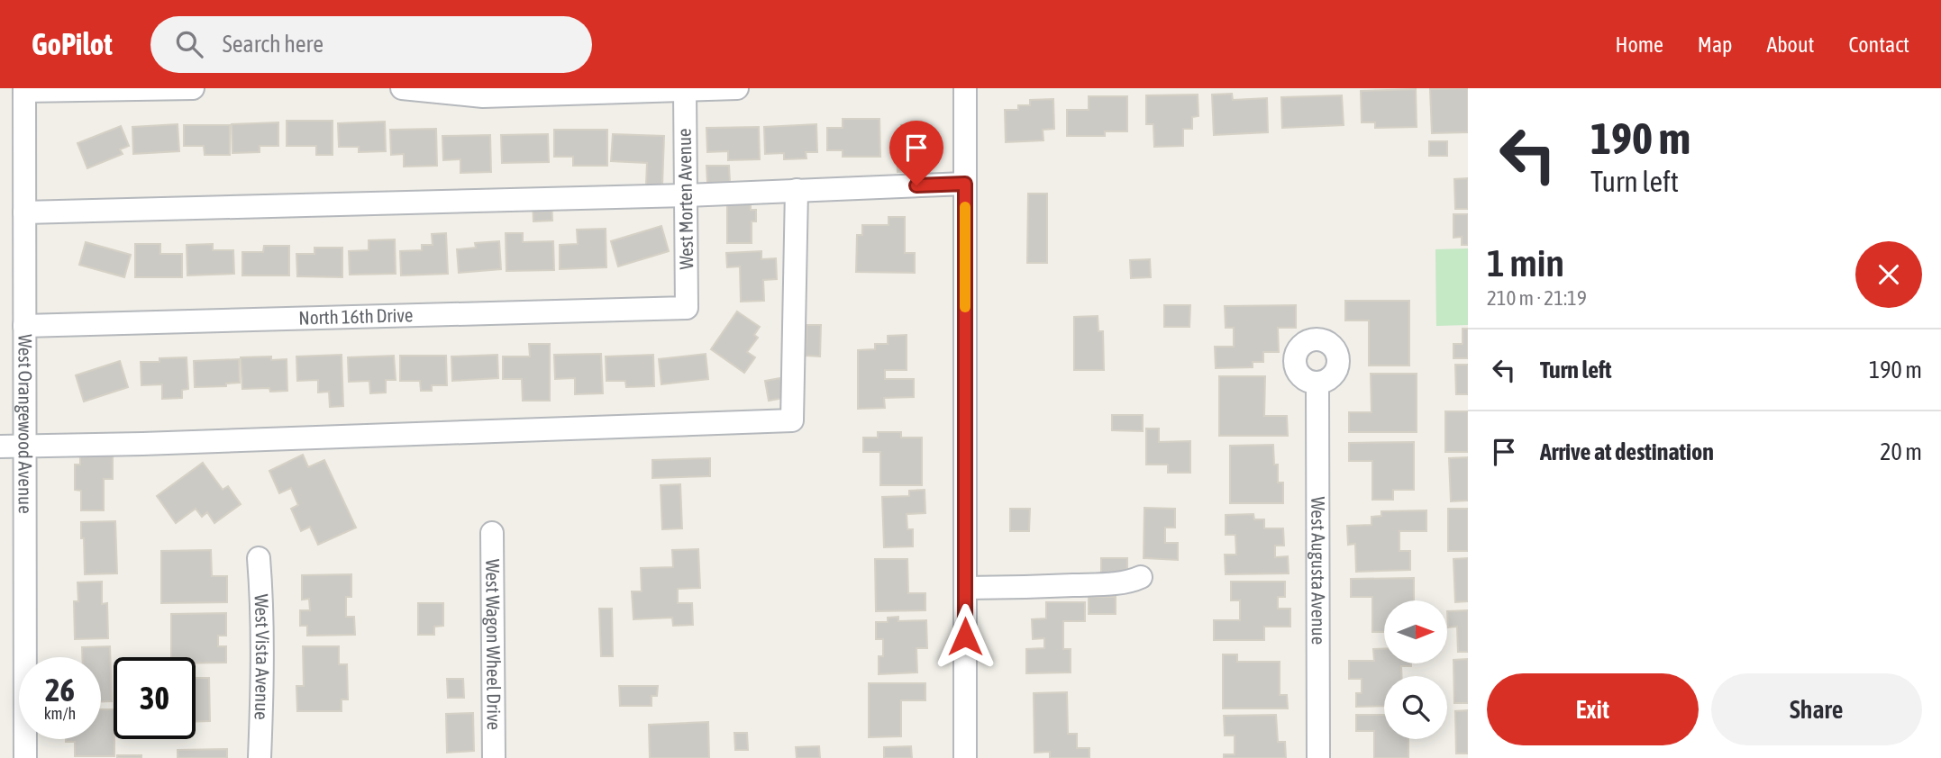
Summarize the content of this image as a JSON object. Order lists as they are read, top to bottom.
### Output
{
  "streets": {
    "street": [
      "West Morten Avenue",
      "North 16th Drive",
      "West Orangewood Avenue",
      "West Augusta Avenue",
      "West Wagon Wheel Drive",
      "West Vista Avenue"
    ]
  },
  "crossings": [
    ["West Morten Avenue", "North 16th Drive"],
    ["North 16th Drive", "West Orangewood Avenue"]
  ],
  "north": "right",
  "page": {
    "header": "GoPilot",
    "search": "Search here",
    "nav": [
      "Home",
      "Map",
      "About",
      "Contact"
    ],
    "turn": ["190 m", "Turn left"],
    "heading": ["1 min", "210 m · 21:19"],
    "list": [
      {
        "name": "Turn left",
        "value": "190 m"
      },
      {
        "name": "Arrive at destination",
        "value": "20 m"
      }
    ],
    "speed": "26 km/h",
    "limit": "30",
    "buttons": ["Exit", "Share"]
  }
}
